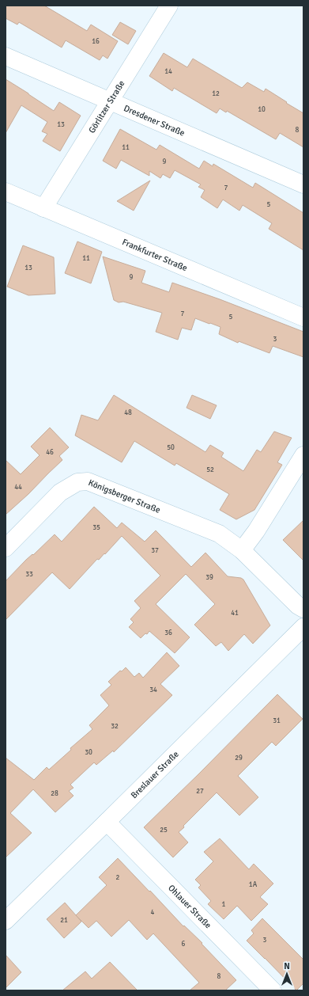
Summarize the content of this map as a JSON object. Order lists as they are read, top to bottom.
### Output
{
  "streets": {
    "street": [
      "Görlitzer Straße",
      "Dresdener Straße",
      "Frankfurter Straße",
      "Königsberger Straße",
      "Breslauer Straße",
      "Ohlauer Straße"
    ]
  },
  "crossings": [
    ["Görlitzer Straße", "Dresdener Straße"],
    ["Görlitzer Straße", "Frankfurter Straße"],
    ["Breslauer Straße", "Ohlauer Straße"]
  ],
  "house_numbers": [
    "16",
    "14",
    "12",
    "10",
    "13",
    "8",
    "11",
    "9",
    "7",
    "5",
    "11",
    "13",
    "9",
    "7",
    "5",
    "3",
    "48",
    "50",
    "46",
    "52",
    "44",
    "35",
    "37",
    "33",
    "39",
    "41",
    "36",
    "34",
    "31",
    "32",
    "30",
    "29",
    "27",
    "28",
    "25",
    "2",
    "1A",
    "1",
    "4",
    "21",
    "3",
    "6",
    "8"
  ],
  "north": "top"
}
